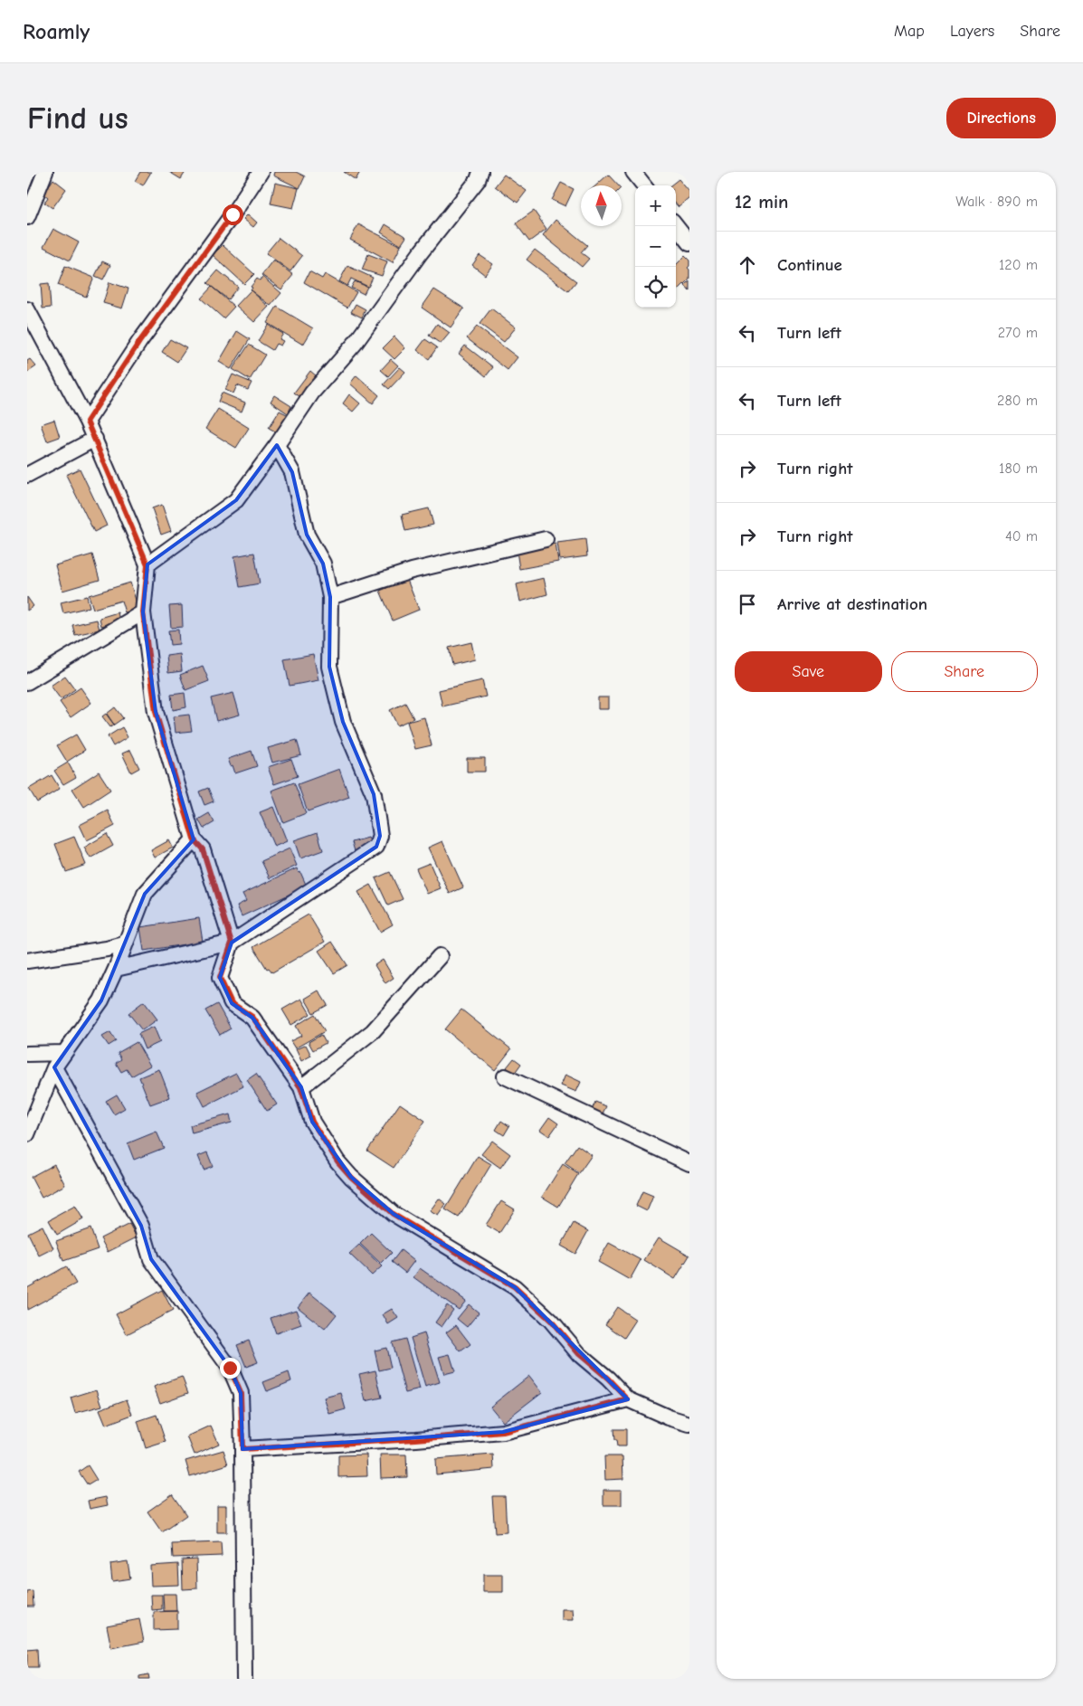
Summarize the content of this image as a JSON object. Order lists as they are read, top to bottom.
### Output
{
  "north": "top",
  "page": {
    "header": "Roamly",
    "nav": ["Map", "Layers", "Share"],
    "buttons": [
      "Directions",
      ["Save", "Share"]
    ],
    "title": "Find us",
    "heading": ["12 min", "Walk · 890 m"],
    "map_buttons": ["+", "−"],
    "list": [
      ["Continue", "120 m"],
      ["Turn left", "270 m"],
      ["Turn left", "280 m"],
      ["Turn right", "180 m"],
      ["Turn right", "40 m"],
      "Arrive at destination"
    ]
  }
}
